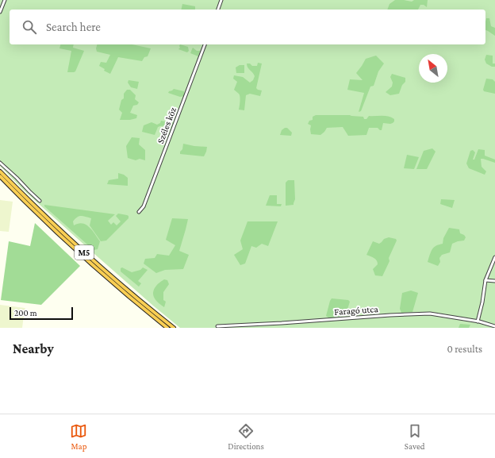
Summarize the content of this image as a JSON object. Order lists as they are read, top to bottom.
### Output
{
  "streets": {
    "highway": ["M5"],
    "street": ["Széles köz", "Faragó utca"]
  },
  "scale_bar": "200 m",
  "north": "top left",
  "page": {
    "search": "Search here",
    "scale": "200 m",
    "heading": ["Nearby", "0 results"],
    "nav": ["Map", "Directions", "Saved"]
  }
}
